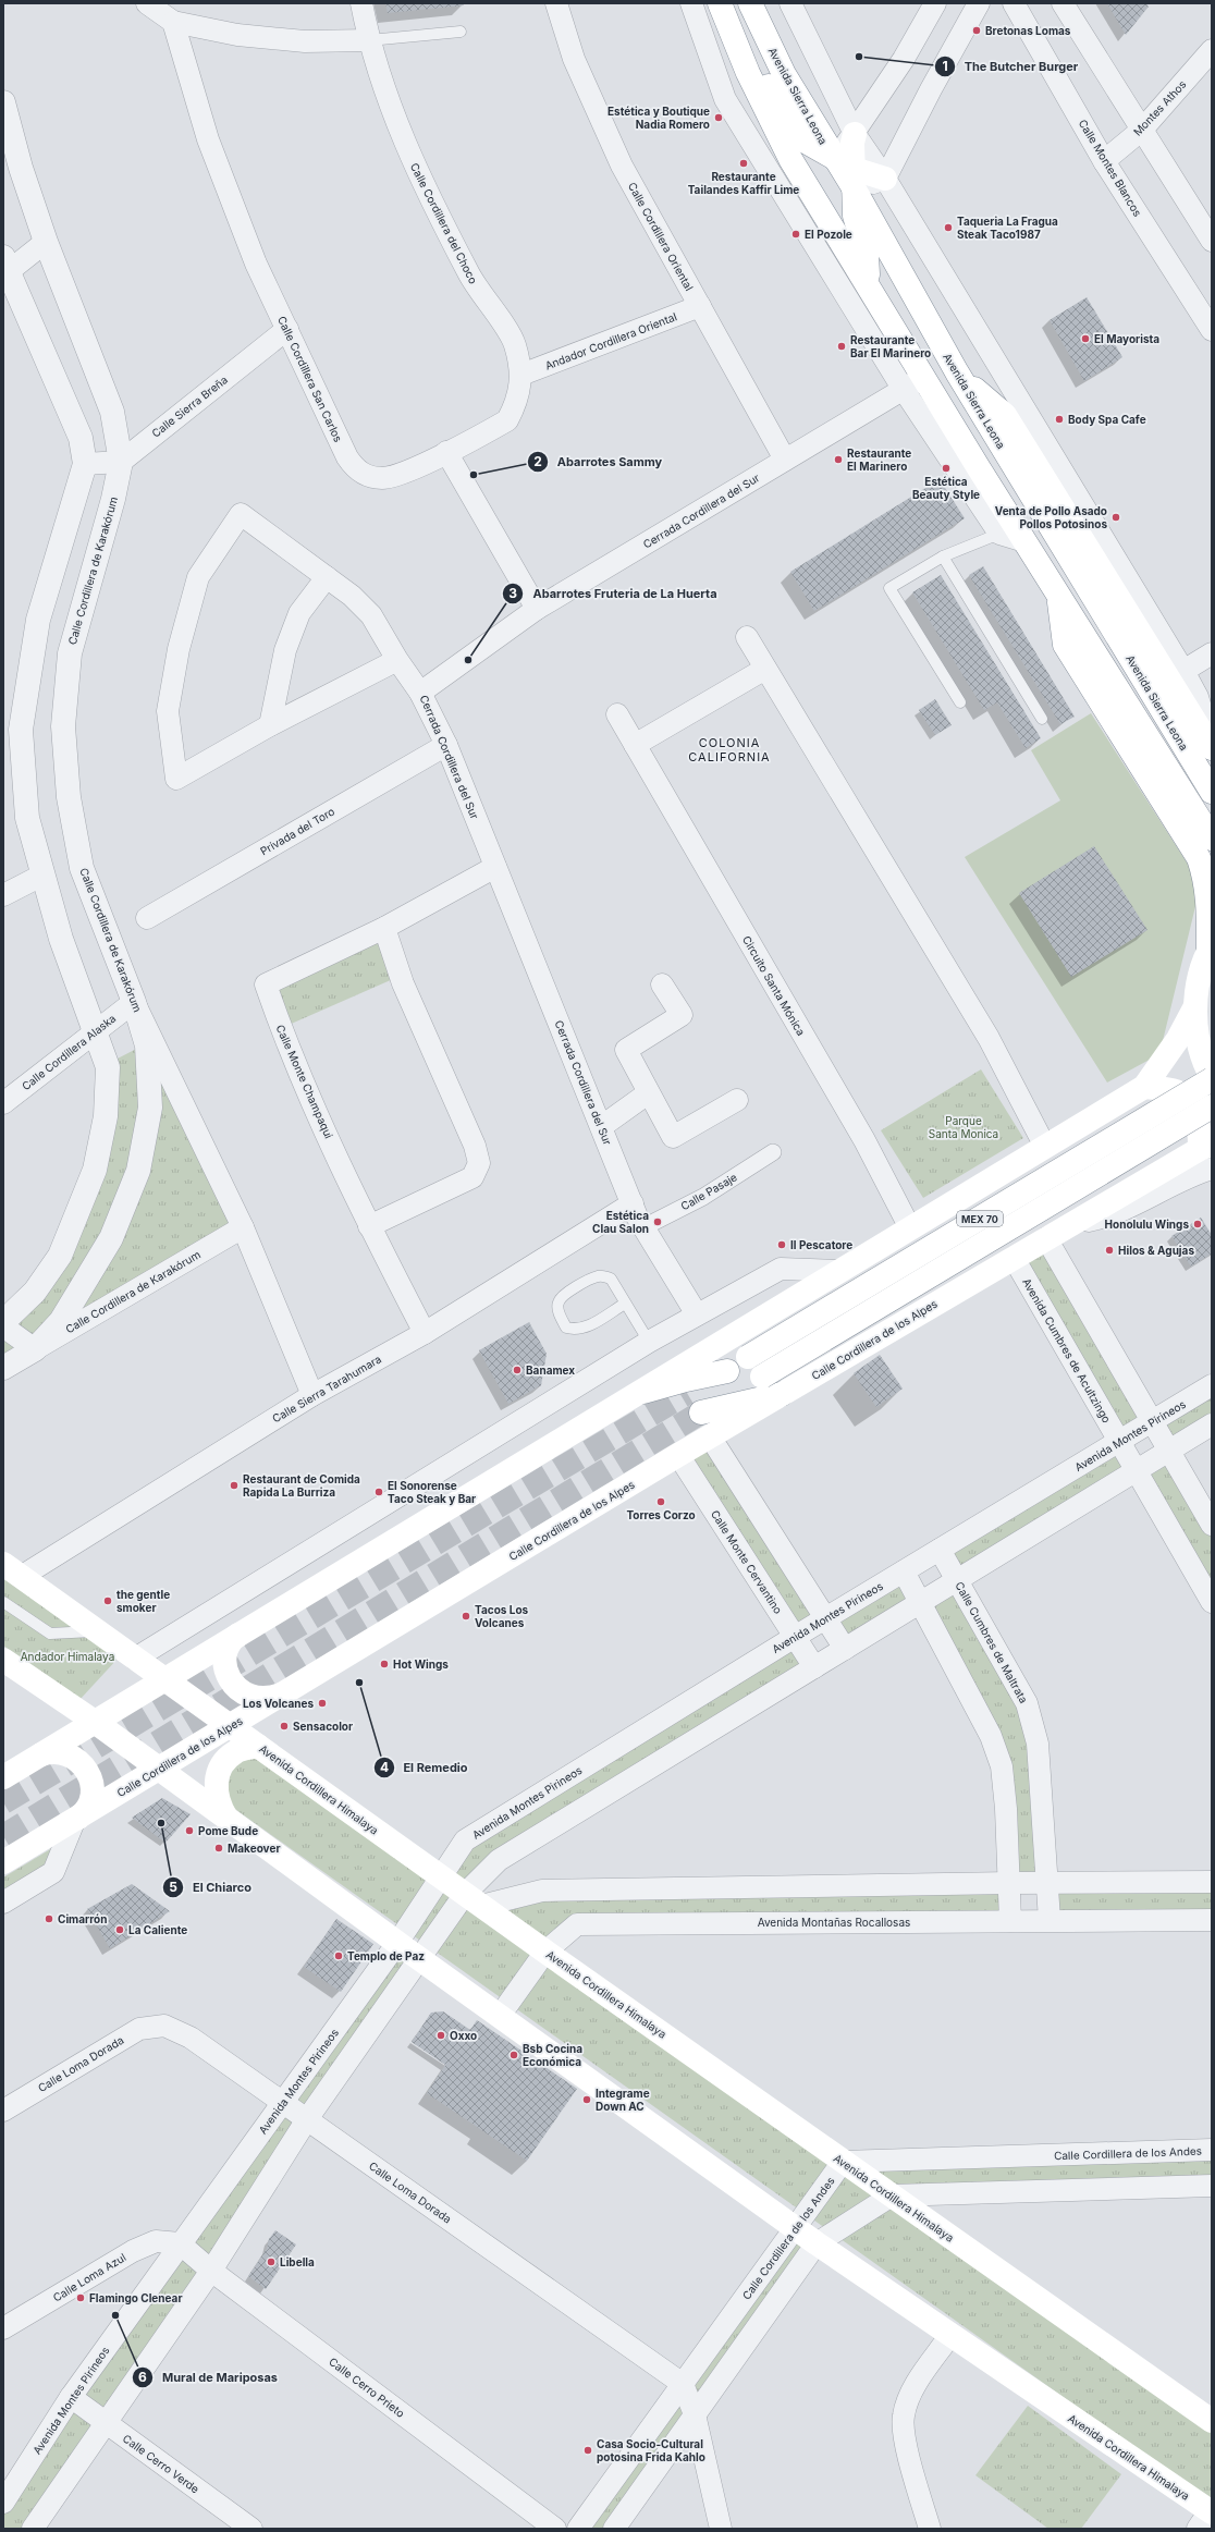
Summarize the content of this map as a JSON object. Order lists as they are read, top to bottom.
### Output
{
  "streets": {
    "main road": [
      "Avenida Sierra Leona",
      "MEX 70",
      "Calle Cordillera de los Alpes",
      "Avenida Cordillera Himalaya"
    ],
    "street": [
      "Montes Athos",
      "Calle Montes Blancos",
      "Calle Cordillera del Choco",
      "Calle Cordillera Oriental",
      "Andador Cordillera Oriental",
      "Calle Cordillera San Carlos",
      "Calle Sierra Breña",
      "Cerrada Cordillera del Sur",
      "Calle Cordillera de Karakórum",
      "Privada del Toro",
      "Circuito Santa Mónica",
      "Calle Cordillera Alaska",
      "Calle Monte Champaqui",
      "Calle Pasaje",
      "Avenida Cumbres de Acultzingo",
      "Calle Sierra Tarahumara",
      "Avenida Montes Pirineos",
      "Calle Monte Cervantino",
      "Calle Cumbres de Maltrata",
      "Avenida Montañas Rocallosas",
      "Calle Loma Dorada",
      "Calle Cordillera de los Andes",
      "Calle Loma Azul",
      "Calle Cerro Prieto",
      "Calle Cerro Verde"
    ]
  },
  "crossings": [
    ["Montes Athos", "Calle Montes Blancos"],
    ["Calle Cordillera del Choco", "Andador Cordillera Oriental"],
    ["Calle Cordillera del Choco", "Calle Cordillera San Carlos"],
    ["Calle Cordillera Oriental", "Andador Cordillera Oriental"],
    ["Calle Cordillera Oriental", "Cerrada Cordillera del Sur"],
    ["Calle Cordillera San Carlos", "Calle Sierra Breña"],
    ["Calle Sierra Breña", "Calle Cordillera de Karakórum"],
    ["Cerrada Cordillera del Sur", "Privada del Toro"],
    ["Cerrada Cordillera del Sur", "Calle Monte Champaqui"],
    ["Cerrada Cordillera del Sur", "Calle Pasaje"],
    ["Cerrada Cordillera del Sur", "Calle Sierra Tarahumara"],
    ["Calle Cordillera de Karakórum", "Calle Cordillera Alaska"],
    ["Calle Monte Champaqui", "Calle Sierra Tarahumara"],
    ["MEX 70", "Calle Cordillera de los Alpes"],
    ["Calle Cordillera de los Alpes", "Avenida Cumbres de Acultzingo"],
    ["Calle Cordillera de los Alpes", "Calle Monte Cervantino"],
    ["Calle Cordillera de los Alpes", "Avenida Cordillera Himalaya"],
    ["Avenida Cumbres de Acultzingo", "Avenida Montes Pirineos"],
    ["Calle Sierra Tarahumara", "Avenida Cordillera Himalaya"],
    ["Avenida Montes Pirineos", "Calle Monte Cervantino"],
    ["Avenida Montes Pirineos", "Calle Cumbres de Maltrata"],
    ["Avenida Montes Pirineos", "Avenida Cordillera Himalaya"],
    ["Avenida Montes Pirineos", "Calle Loma Dorada"],
    ["Avenida Montes Pirineos", "Calle Loma Azul"],
    ["Avenida Montes Pirineos", "Calle Cerro Prieto"],
    ["Avenida Montes Pirineos", "Calle Cerro Verde"],
    ["Calle Cumbres de Maltrata", "Avenida Montañas Rocallosas"],
    ["Avenida Cordillera Himalaya", "Avenida Montañas Rocallosas"],
    ["Avenida Cordillera Himalaya", "Calle Cordillera de los Andes"],
    ["Calle Loma Dorada", "Calle Cordillera de los Andes"],
    ["Calle Loma Azul", "Calle Cerro Prieto"]
  ],
  "districts": ["COLONIA CALIFORNIA"],
  "parks": ["Parque Santa Monica", "Andador Himalaya"],
  "places": [
    "Bretonas Lomas",
    "The Butcher Burger",
    "Estética y Boutique Nadia Romero",
    "Restaurante Tailandes Kaffir Lime",
    "Taqueria La Fragua Steak Taco1987",
    "El Pozole",
    "El Mayorista",
    "Restaurante Bar El Marinero",
    "Body Spa Cafe",
    "Restaurante El Marinero",
    "Estética Beauty Style",
    "Abarrotes Sammy",
    "Venta de Pollo Asado Pollos Potosinos",
    "Abarrotes Fruteria de La Huerta",
    "Estética Clau Salon",
    "Honolulu Wings",
    "Il Pescatore",
    "Hilos & Agujas",
    "Banamex",
    "Restaurant de Comida Rapida La Burriza",
    "El Sonorense Taco Steak y Bar",
    "Torres Corzo",
    "the gentle smoker",
    "Tacos Los Volcanes",
    "Hot Wings",
    "El Remedio",
    "Los Volcanes",
    "Sensacolor",
    "El Chiarco",
    "Pome Bude",
    "Makeover",
    "Cimarrón",
    "La Caliente",
    "Templo de Paz",
    "Oxxo",
    "Bsb Cocina Económica",
    "Integrame Down AC",
    "Libella",
    "Flamingo Clenear",
    "Mural de Mariposas",
    "Casa Socio-Cultural potosina Frida Kahlo"
  ]
}
